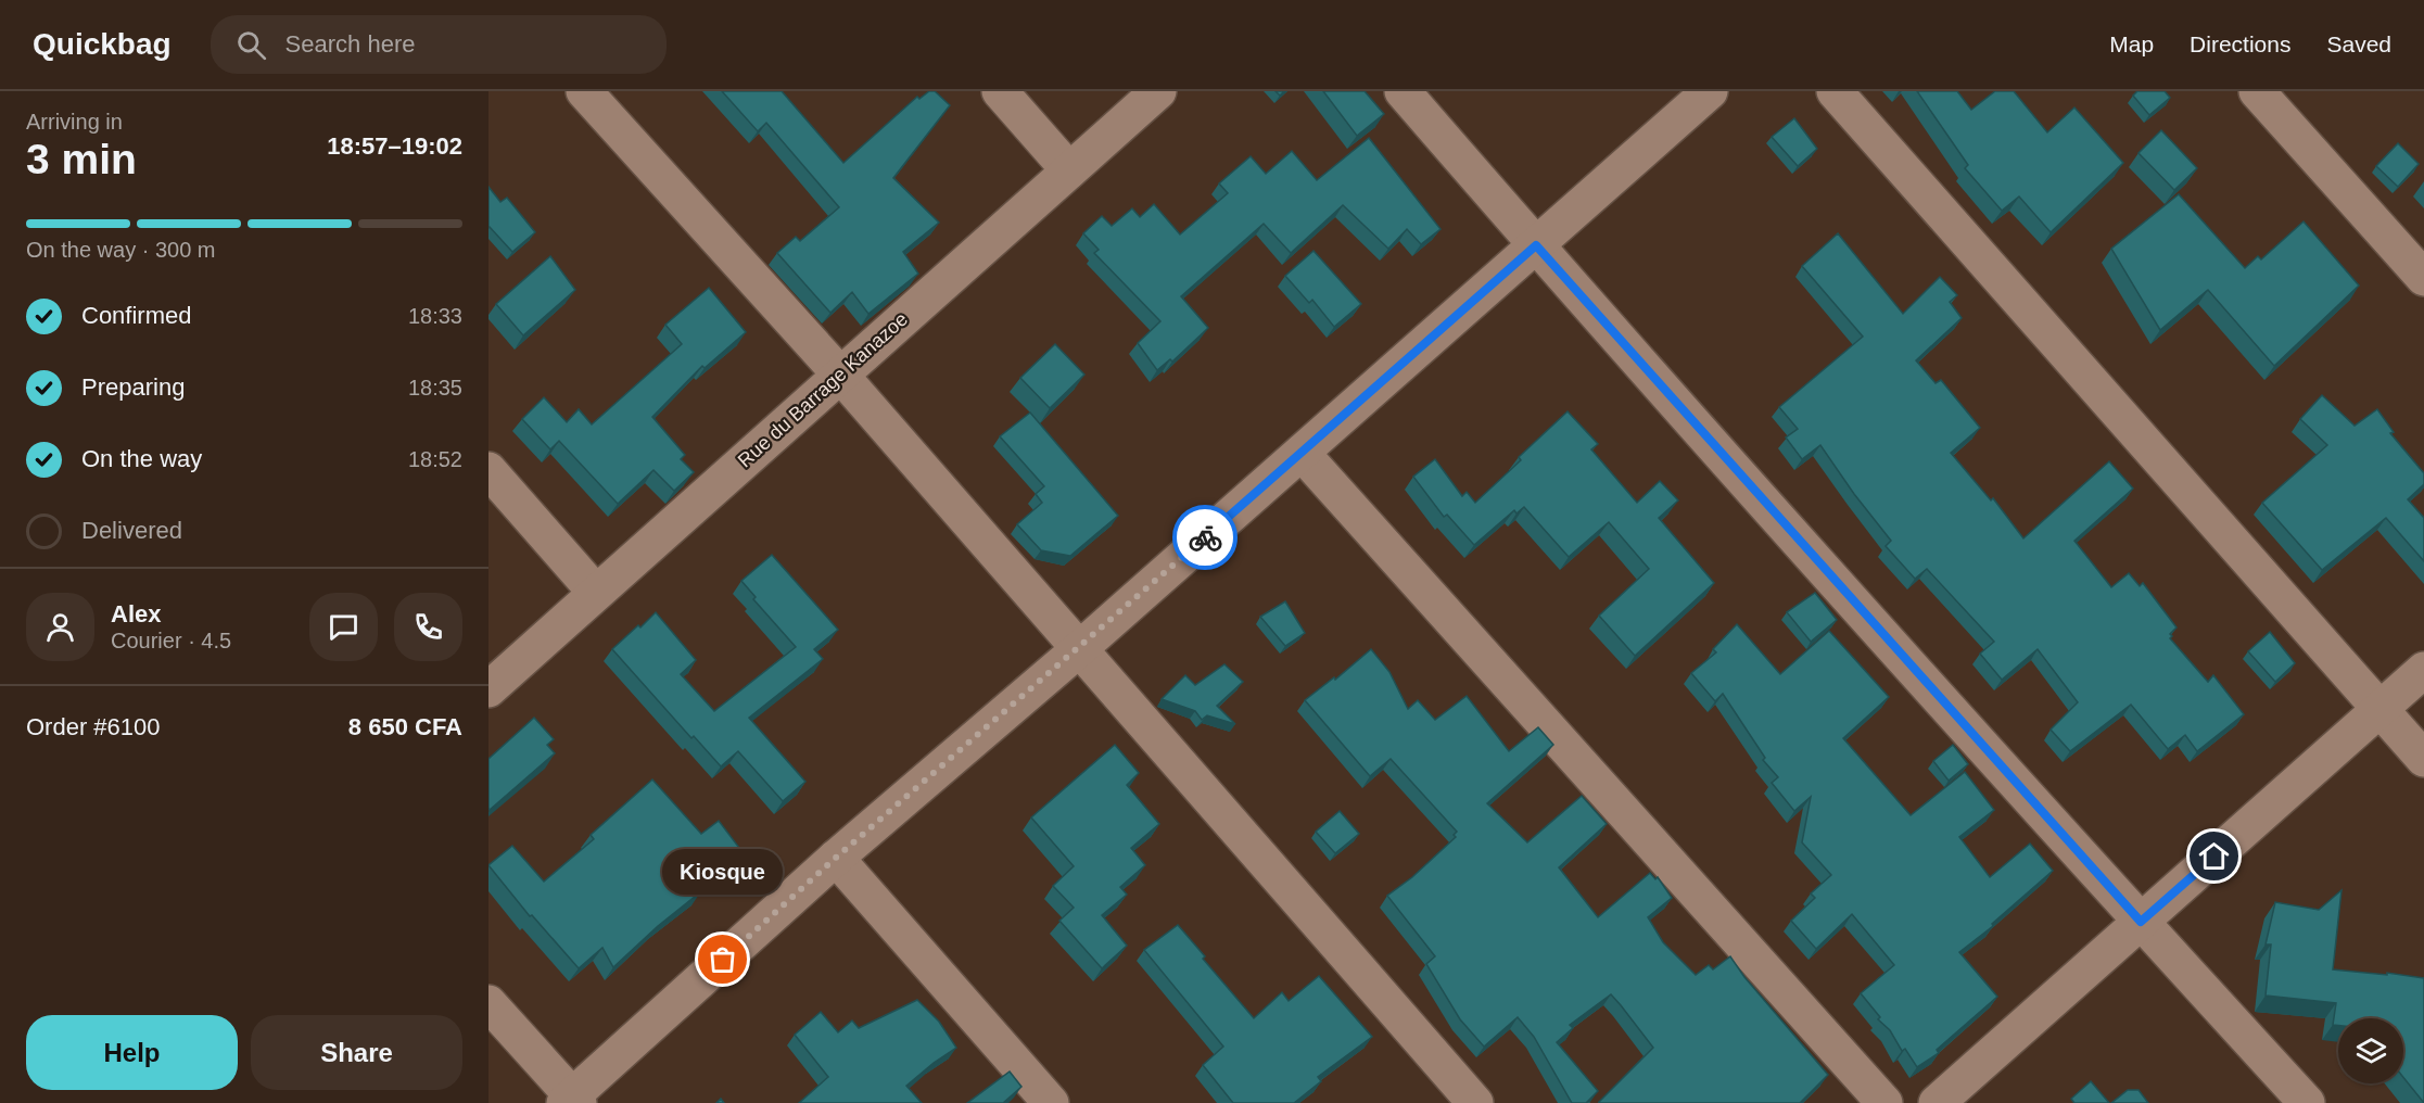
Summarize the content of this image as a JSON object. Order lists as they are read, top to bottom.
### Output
{
  "streets": {
    "street": ["Rue du Barrage Kanazoe"]
  },
  "places": ["Kiosque"],
  "page": {
    "header": "Quickbag",
    "search": "Search here",
    "nav": ["Map", "Directions", "Saved"],
    "heading": ["3 min", "Arriving in", "18:57–19:02"],
    "panel": [
      "Alex",
      "Courier · 4.5",
      "Order #6100",
      "8 650 CFA"
    ],
    "bar": "On the way · 300 m",
    "list": [
      ["Confirmed", "18:33"],
      ["Preparing", "18:35"],
      ["On the way", "18:52"],
      "Delivered"
    ],
    "bubble": "Kiosque",
    "buttons": ["Help", "Share"]
  }
}
